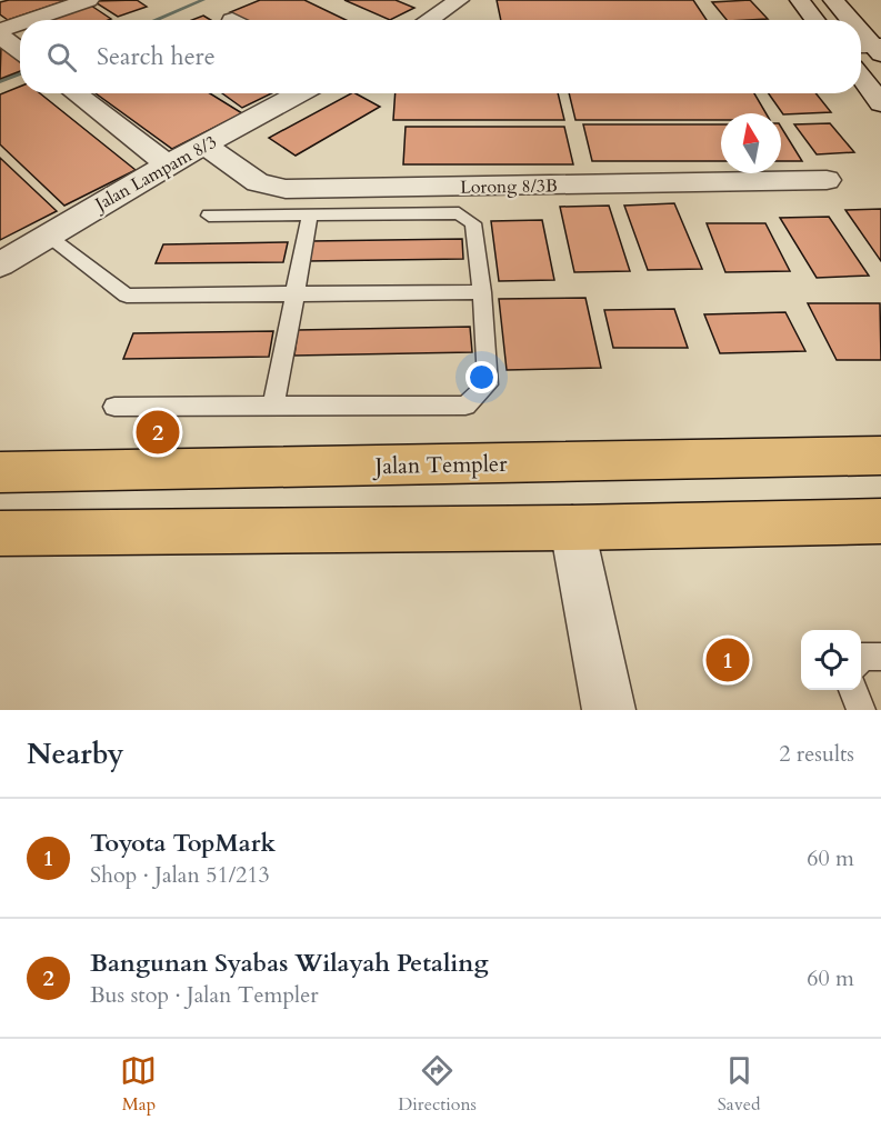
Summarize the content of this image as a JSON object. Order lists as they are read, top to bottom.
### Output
{
  "streets": {
    "main road": ["Jalan Templer"],
    "street": ["Jalan Lampam 8/3", "Lorong 8/3B"]
  },
  "crossings": [
    ["Jalan Lampam 8/3", "Lorong 8/3B"]
  ],
  "north": "top",
  "page": {
    "search": "Search here",
    "pins": ["2", "1"],
    "heading": ["Nearby", "2 results"],
    "list": [
      {
        "mark": "1",
        "name": "Toyota TopMark",
        "note": "Shop · Jalan 51/213",
        "value": "60 m"
      },
      {
        "mark": "2",
        "name": "Bangunan Syabas Wilayah Petaling",
        "note": "Bus stop · Jalan Templer",
        "value": "60 m"
      }
    ],
    "nav": ["Map", "Directions", "Saved"]
  }
}
